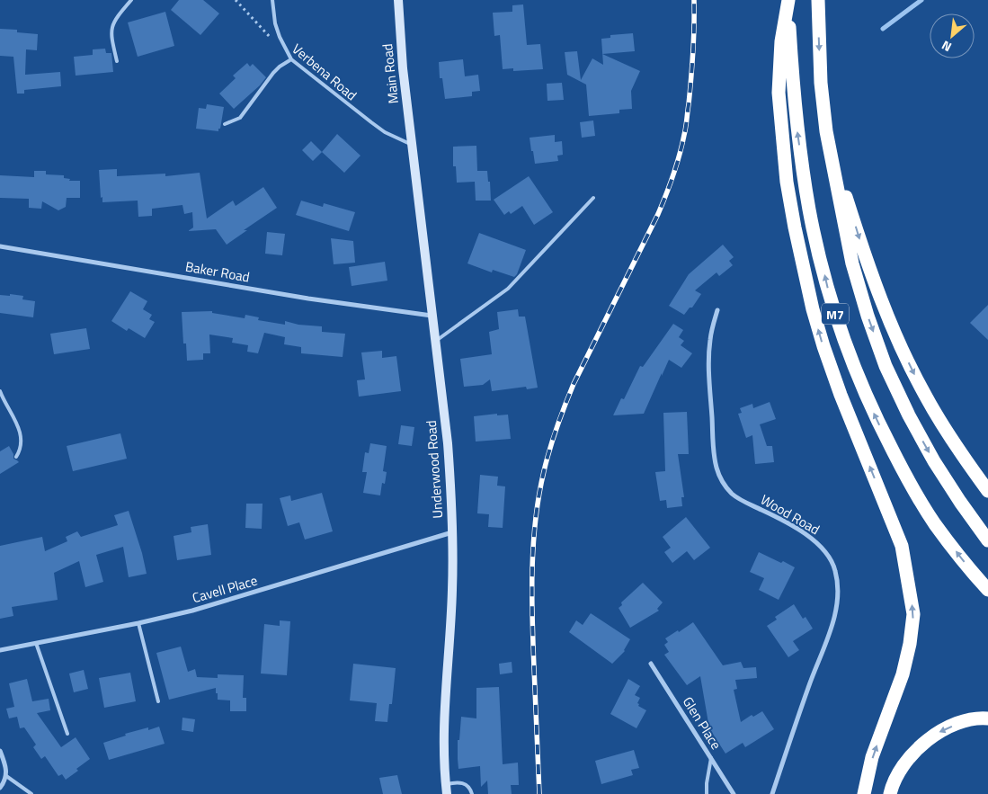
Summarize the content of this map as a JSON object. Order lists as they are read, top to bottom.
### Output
{
  "streets": {
    "highway": ["M7"],
    "main road": ["Main Road", "Underwood Road"],
    "street": [
      "Baker Road",
      "Wood Road",
      "Cavell Place",
      "Glen Place"
    ],
    "lane": ["Verbena Road"]
  },
  "crossings": [
    ["Verbena Road", "Main Road"],
    ["Verbena Road", "Underwood Road"],
    ["Main Road", "Underwood Road"],
    ["Baker Road", "Underwood Road"],
    ["Underwood Road", "Cavell Place"]
  ],
  "north": "bottom left"
}
